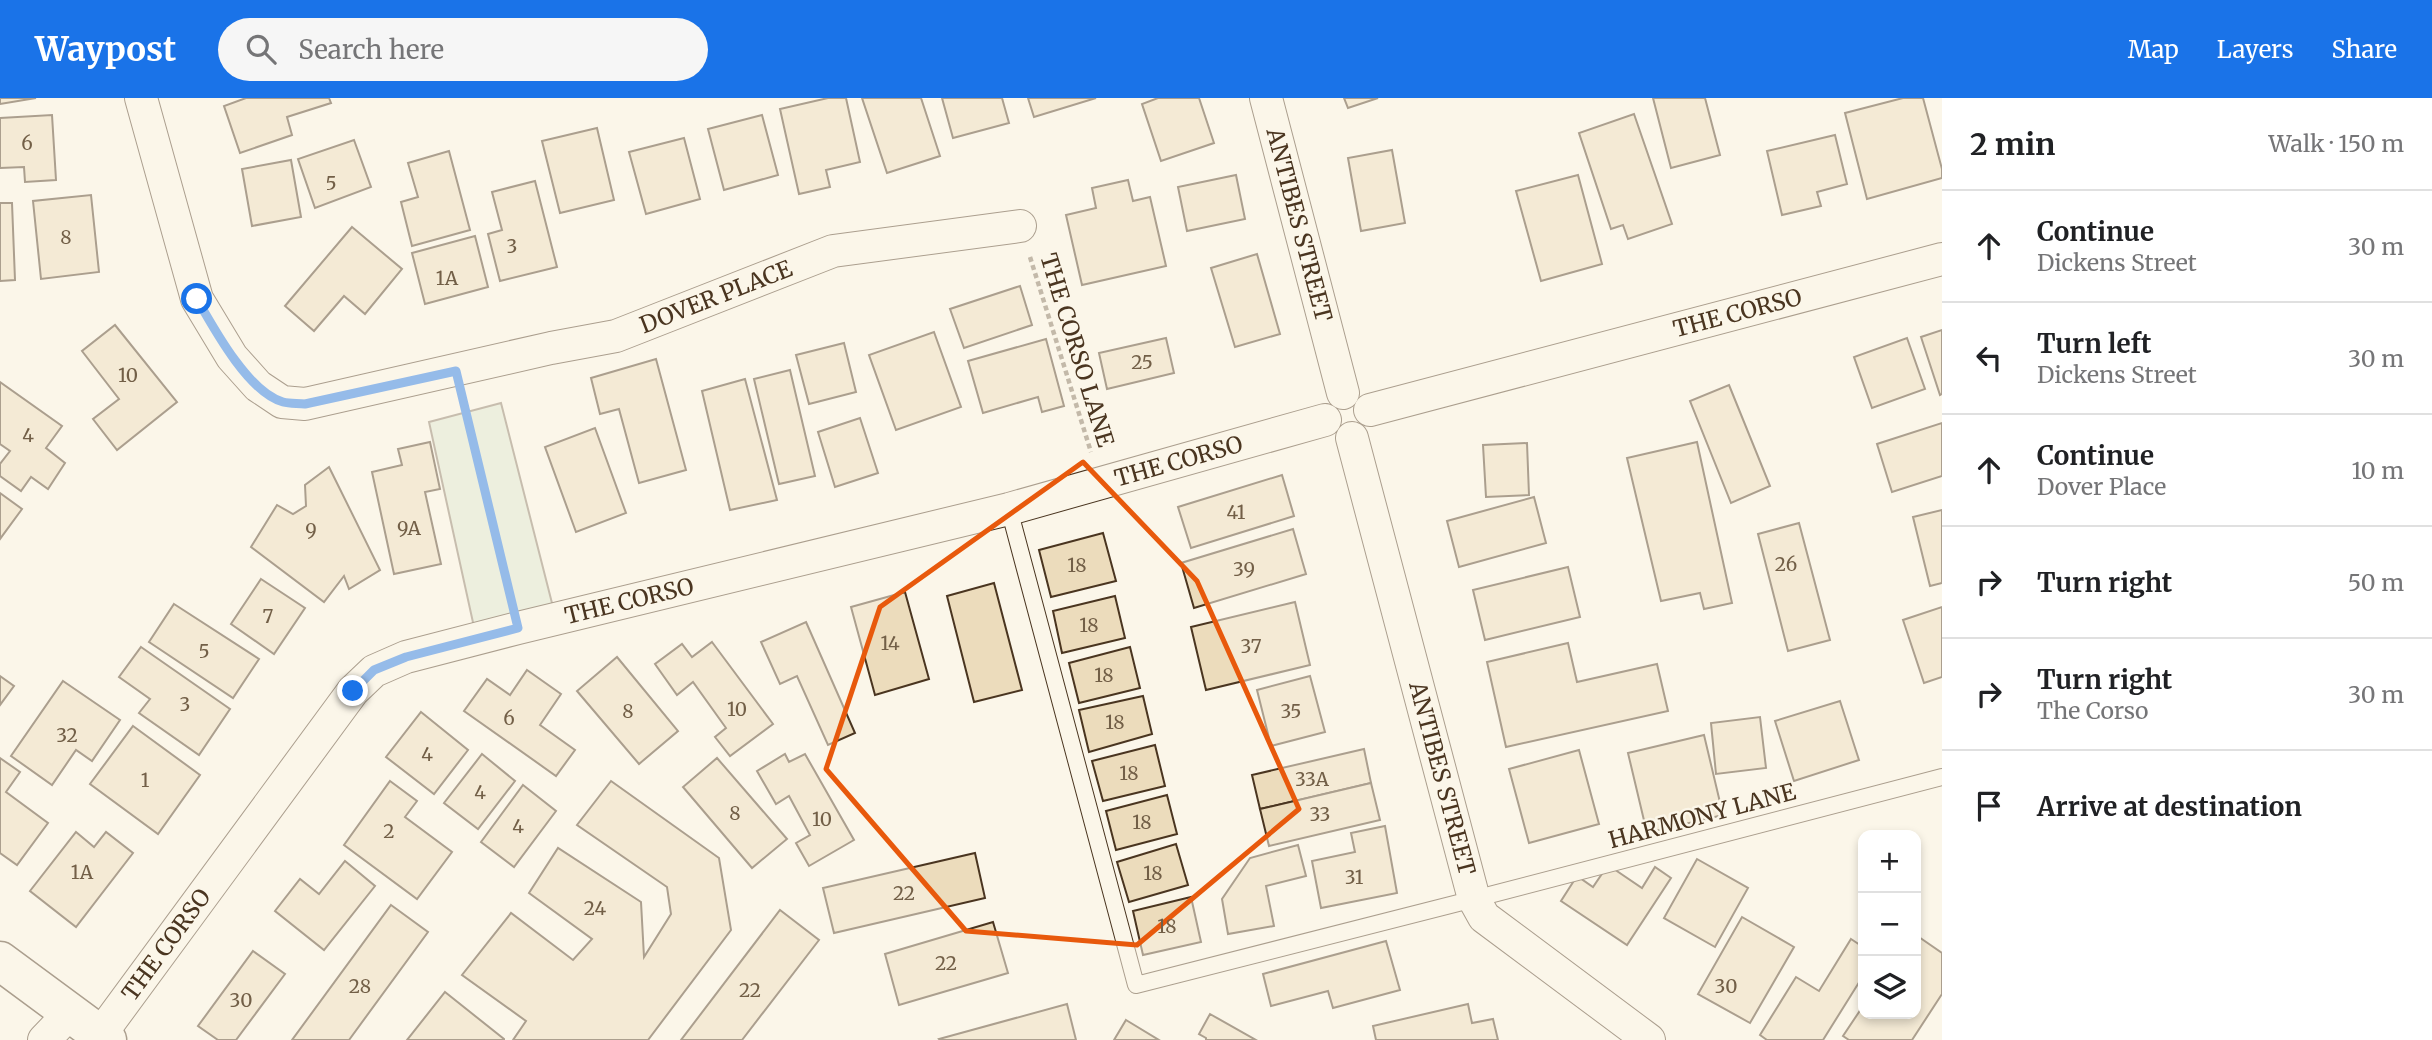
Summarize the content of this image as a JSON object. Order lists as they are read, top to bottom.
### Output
{
  "streets": {
    "street": ["ANTIBES STREET", "DOVER PLACE", "THE CORSO"],
    "lane": ["HARMONY LANE"],
    "path": ["THE CORSO LANE"]
  },
  "crossings": [
    ["ANTIBES STREET", "THE CORSO"],
    ["ANTIBES STREET", "HARMONY LANE"],
    ["DOVER PLACE", "THE CORSO LANE"],
    ["THE CORSO", "THE CORSO LANE"],
    ["THE CORSO", "HARMONY LANE"]
  ],
  "house_numbers": [
    "6",
    "5",
    "8",
    "3",
    "1A",
    "25",
    "10",
    "4",
    "41",
    "9A",
    "9",
    "26",
    "18",
    "39",
    "7",
    "18",
    "14",
    "37",
    "5",
    "18",
    "3",
    "10",
    "8",
    "35",
    "6",
    "18",
    "32",
    "4",
    "18",
    "33A",
    "1",
    "4",
    "8",
    "33",
    "10",
    "18",
    "4",
    "2",
    "1A",
    "18",
    "31",
    "22",
    "24",
    "18",
    "22",
    "28",
    "30",
    "22",
    "30"
  ],
  "page": {
    "header": "Waypost",
    "search": "Search here",
    "nav": ["Map", "Layers", "Share"],
    "heading": ["2 min", "Walk · 150 m"],
    "list": [
      ["Continue", "Dickens Street", "30 m"],
      ["Turn left", "Dickens Street", "30 m"],
      ["Continue", "Dover Place", "10 m"],
      ["Turn right", "50 m"],
      ["Turn right", "The Corso", "30 m"],
      "Arrive at destination"
    ],
    "map_buttons": ["+", "−"]
  }
}
